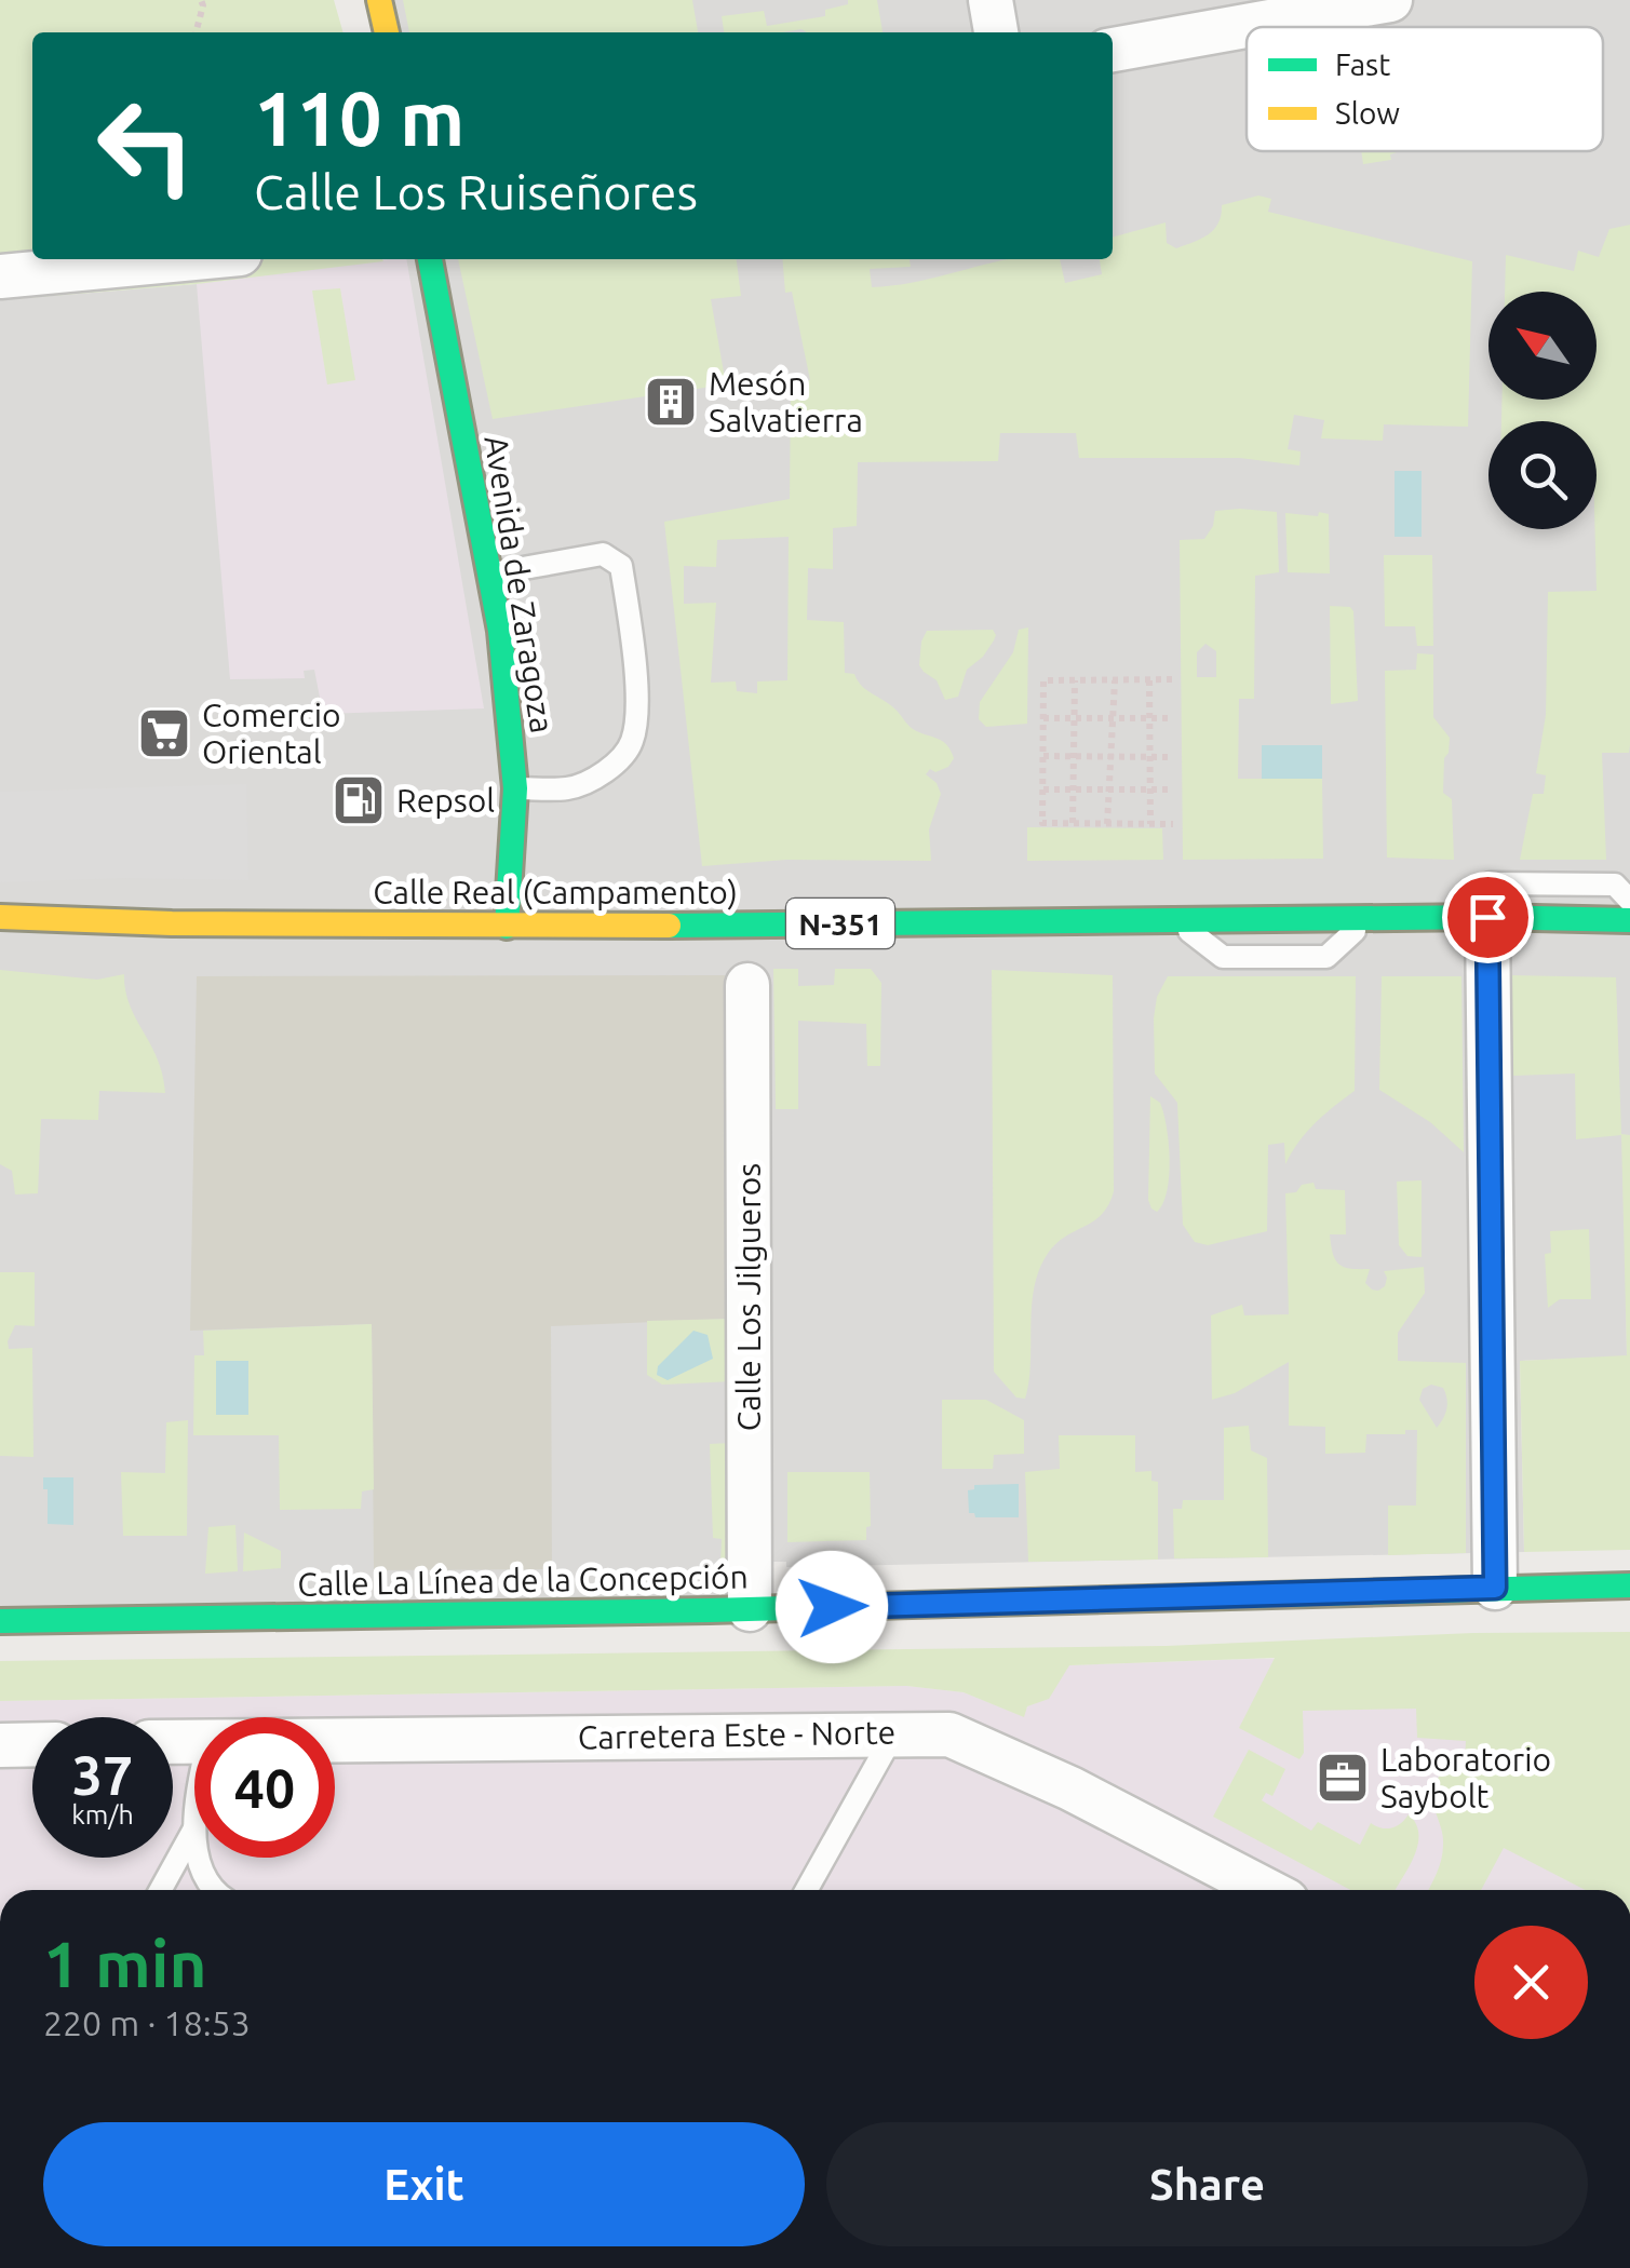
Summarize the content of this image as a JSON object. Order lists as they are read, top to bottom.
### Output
{
  "streets": {
    "main road": [
      "Avenida de Zaragoza",
      "Calle Real (Campamento)",
      "N-351",
      "Calle La Línea de la Concepción"
    ],
    "street": ["Calle Los Jilgueros", "Carretera Este - Norte"]
  },
  "crossings": [
    ["Avenida de Zaragoza", "Calle Real (Campamento)"],
    ["Calle Los Jilgueros", "Calle La Línea de la Concepción"]
  ],
  "places": {
    "building": ["Mesón Salvatierra"],
    "supermarket": ["Comercio Oriental"],
    "fuel station": ["Repsol"],
    "office": ["Laboratorio Saybolt"]
  },
  "legend": ["Fast", "Slow"],
  "north": "top left",
  "page": {
    "turn": ["110 m", "Calle Los Ruiseñores"],
    "speed": "37 km/h",
    "limit": "40",
    "heading": ["1 min", "220 m · 18:53"],
    "buttons": ["Exit", "Share"]
  }
}
